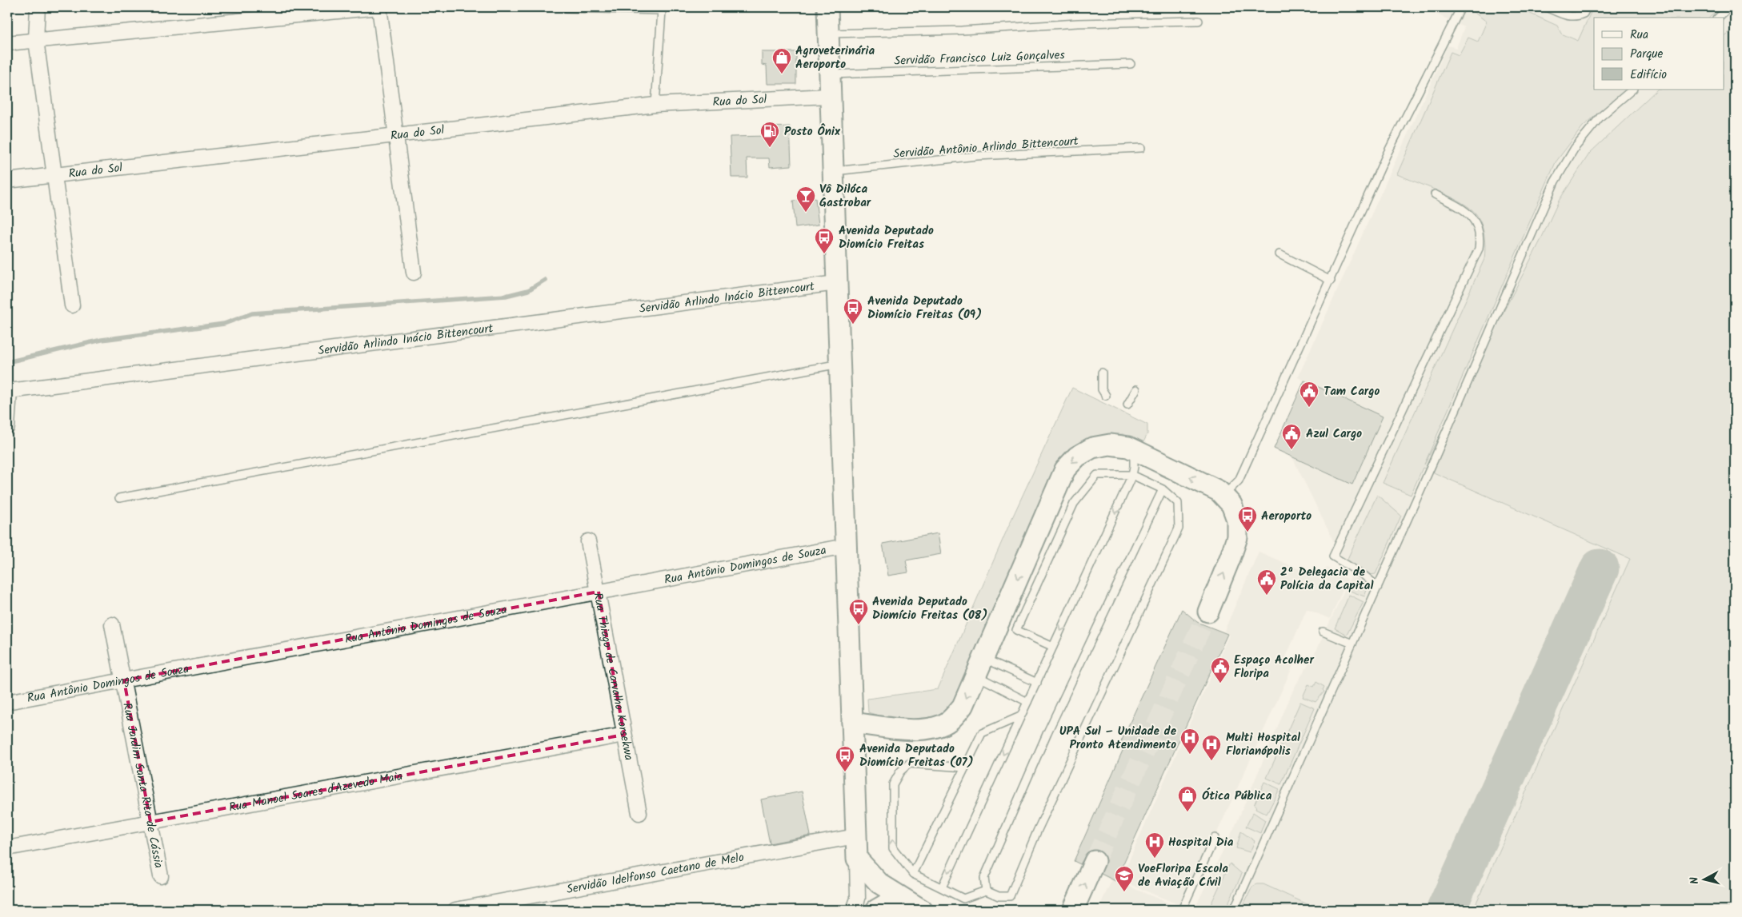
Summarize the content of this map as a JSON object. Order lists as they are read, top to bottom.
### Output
{
  "streets": {
    "street": [
      "Rua do Sol",
      "Servidão Arlindo Inácio Bittencourt",
      "Rua Antônio Domingos de Souza",
      "Rua Thiago de Carvalho Korsekwa",
      "Rua Jardim Santa Rita de Cássia",
      "Rua Manoel Soares d'Azevedo Maia",
      "Servidão Idelfonso Caetano de Melo"
    ],
    "lane": ["Servidão Francisco Luiz Gonçalves", "Servidão Antônio Arlindo Bittencourt"]
  },
  "crossings": [
    ["Rua Antônio Domingos de Souza", "Rua Thiago de Carvalho Korsekwa"],
    ["Rua Antônio Domingos de Souza", "Rua Jardim Santa Rita de Cássia"],
    ["Rua Thiago de Carvalho Korsekwa", "Rua Manoel Soares d'Azevedo Maia"],
    ["Rua Jardim Santa Rita de Cássia", "Rua Manoel Soares d'Azevedo Maia"]
  ],
  "places": {
    "shop": ["Agroveterinária Aeroporto", "Ótica Pública"],
    "fuel station": ["Posto Ônix"],
    "bar": ["Vô Dilóca Gastrobar"],
    "bus stop": [
      "Avenida Deputado Diomício Freitas",
      "Avenida Deputado Diomício Freitas (09)",
      "Aeroporto",
      "Avenida Deputado Diomício Freitas (08)",
      "Avenida Deputado Diomício Freitas (07)"
    ],
    "public building": [
      "Tam Cargo",
      "Azul Cargo",
      "2ª Delegacia de Polícia da Capital",
      "Espaço Acolher Floripa"
    ],
    "hospital": ["UPA Sul – Unidade de Pronto Atendimento", "Multi Hospital Florianópolis", "Hospital Dia"],
    "school or university": ["VoeFloripa Escola de Aviação Cívil"]
  },
  "legend": ["Rua", "Parque", "Edifício"],
  "north": "left"
}
